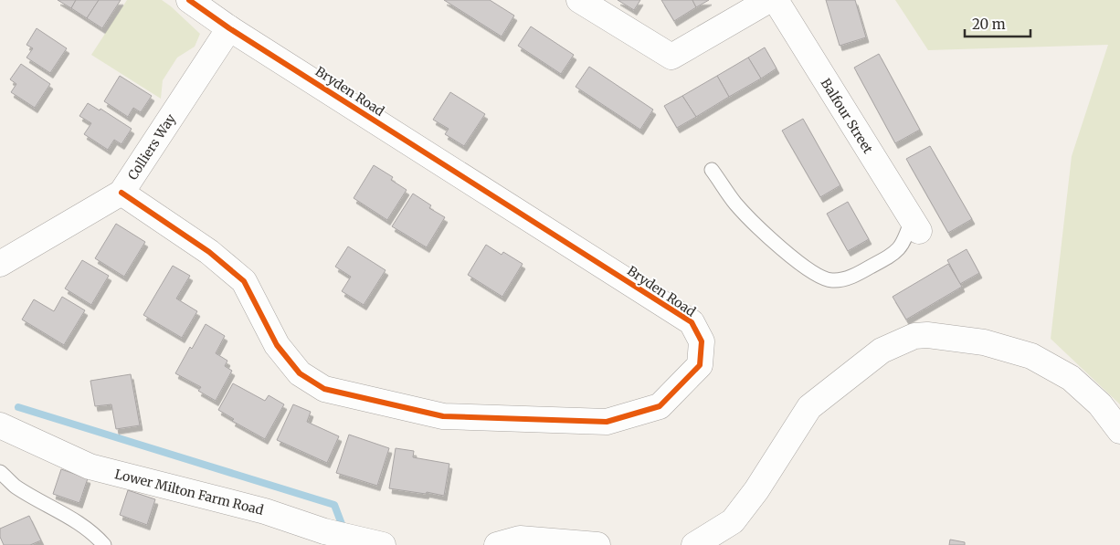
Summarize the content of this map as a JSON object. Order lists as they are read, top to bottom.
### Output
{
  "streets": {
    "street": [
      "Bryden Road",
      "Balfour Street",
      "Colliers Way",
      "Lower Milton Farm Road"
    ]
  },
  "crossings": [
    ["Bryden Road", "Colliers Way"]
  ],
  "scale_bar": "20 m"
}
